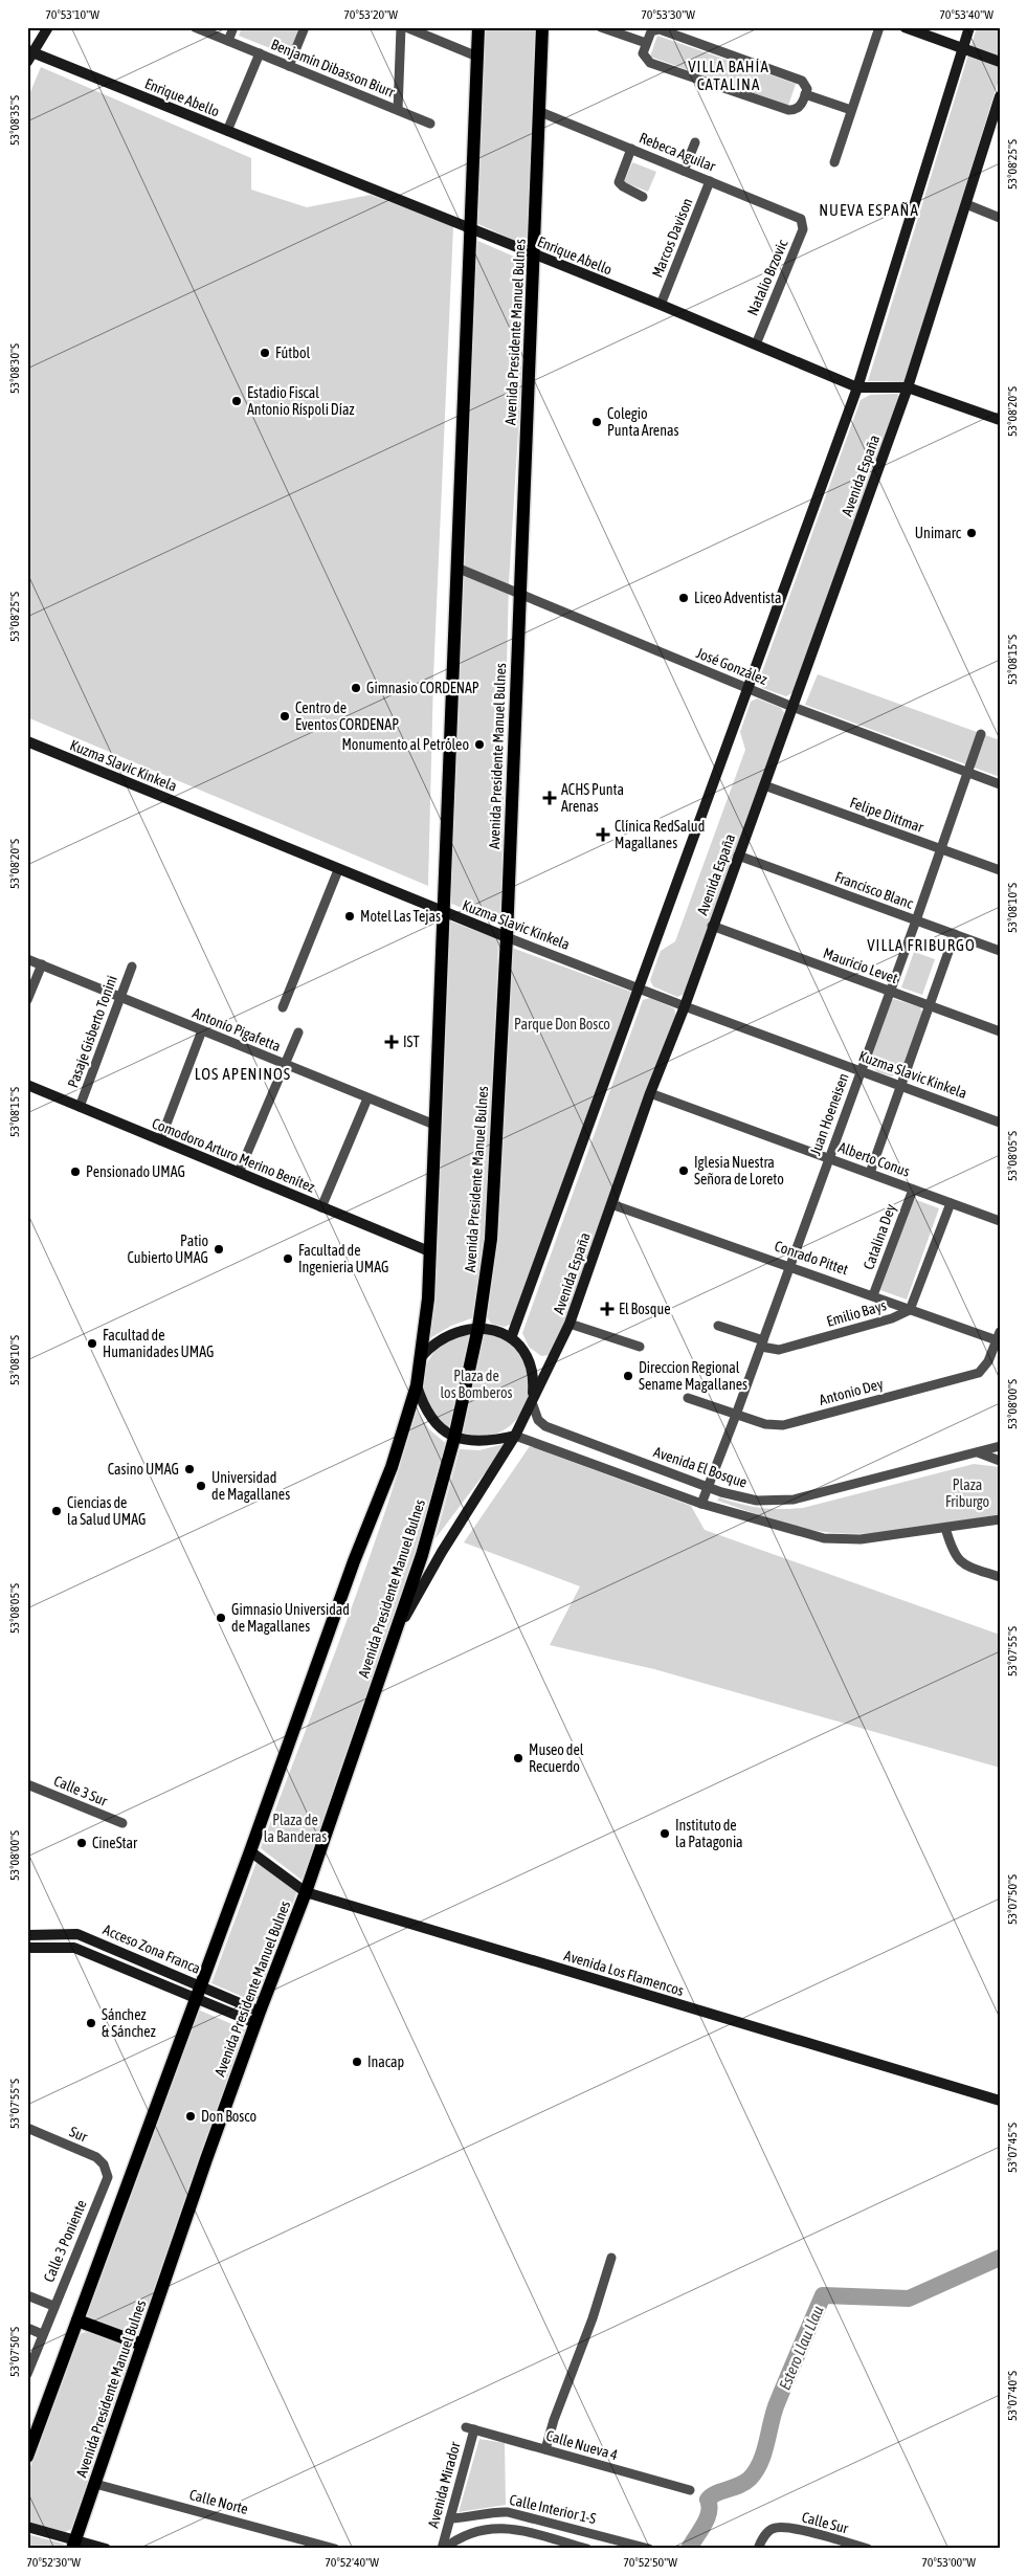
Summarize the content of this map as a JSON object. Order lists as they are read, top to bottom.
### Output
{
  "streets": {
    "main road": [
      "Enrique Abello",
      "Avenida Presidente Manuel Bulnes",
      "Avenida España",
      "Kuzma Slavic Kinkela",
      "Comodoro Arturo Merino Benítez",
      "Acceso Zona Franca",
      "Avenida Los Flamencos"
    ],
    "street": [
      "Benjamín Dibasson Biurr",
      "Rebeca Aguilar",
      "Marcos Davison",
      "Natalio Brzovic",
      "José González",
      "Felipe Dittmar",
      "Francisco Blanc",
      "Mauricio Levet",
      "Antonio Pigafetta",
      "Pasaje Gisberto Tonini",
      "Juan Hoeneisen",
      "Alberto Conus",
      "Catalina Dey",
      "Conrado Pittet",
      "Emilio Bays",
      "Antonio Dey",
      "Avenida El Bosque",
      "Calle 3 Sur",
      "Sur",
      "Calle 3 Poniente",
      "Calle Nueva 4",
      "Avenida Mirador",
      "Calle Norte",
      "Calle Interior 1-S",
      "Calle Sur"
    ]
  },
  "crossings": [
    ["Enrique Abello", "Marcos Davison"],
    ["Enrique Abello", "Natalio Brzovic"],
    ["Enrique Abello", "Avenida Presidente Manuel Bulnes"],
    ["Enrique Abello", "Avenida España"],
    ["Rebeca Aguilar", "Marcos Davison"],
    ["Rebeca Aguilar", "Natalio Brzovic"],
    ["Rebeca Aguilar", "Avenida Presidente Manuel Bulnes"],
    ["Avenida Presidente Manuel Bulnes", "Avenida España"],
    ["Avenida Presidente Manuel Bulnes", "José González"],
    ["Avenida Presidente Manuel Bulnes", "Kuzma Slavic Kinkela"],
    ["Avenida Presidente Manuel Bulnes", "Acceso Zona Franca"],
    ["Avenida Presidente Manuel Bulnes", "Avenida Los Flamencos"],
    ["Avenida Presidente Manuel Bulnes", "Calle Norte"],
    ["Avenida España", "José González"],
    ["Avenida España", "Kuzma Slavic Kinkela"],
    ["Avenida España", "Felipe Dittmar"],
    ["Avenida España", "Francisco Blanc"],
    ["Avenida España", "Mauricio Levet"],
    ["Avenida España", "Alberto Conus"],
    ["Avenida España", "Conrado Pittet"],
    ["Avenida España", "Avenida El Bosque"],
    ["José González", "Juan Hoeneisen"],
    ["Kuzma Slavic Kinkela", "Juan Hoeneisen"],
    ["Felipe Dittmar", "Juan Hoeneisen"],
    ["Francisco Blanc", "Juan Hoeneisen"],
    ["Mauricio Levet", "Juan Hoeneisen"],
    ["Antonio Pigafetta", "Pasaje Gisberto Tonini"],
    ["Pasaje Gisberto Tonini", "Comodoro Arturo Merino Benítez"],
    ["Juan Hoeneisen", "Alberto Conus"],
    ["Juan Hoeneisen", "Conrado Pittet"],
    ["Juan Hoeneisen", "Emilio Bays"],
    ["Juan Hoeneisen", "Antonio Dey"],
    ["Juan Hoeneisen", "Avenida El Bosque"],
    ["Alberto Conus", "Catalina Dey"],
    ["Catalina Dey", "Conrado Pittet"],
    ["Conrado Pittet", "Emilio Bays"],
    ["Conrado Pittet", "Antonio Dey"],
    ["Sur", "Calle 3 Poniente"],
    ["Calle Nueva 4", "Avenida Mirador"],
    ["Avenida Mirador", "Calle Interior 1-S"]
  ],
  "districts": [
    "VILLA BAHÍA CATALINA",
    "NUEVA ESPAÑA",
    "VILLA FRIBURGO",
    "LOS APENINOS"
  ],
  "water": ["Estero Llau Llau"],
  "parks": [
    "Parque Don Bosco",
    "Plaza de los Bomberos",
    "Plaza Friburgo",
    "Plaza de la Banderas"
  ],
  "places": {
    "other": [
      "Fútbol",
      "Estadio Fiscal Antonio Ríspoli Díaz",
      "Colegio Punta Arenas",
      "Unimarc",
      "Liceo Adventista",
      "Gimnasio CORDENAP",
      "Centro de Eventos CORDENAP",
      "Monumento al Petróleo",
      "Motel Las Tejas",
      "Iglesia Nuestra Señora de Loreto",
      "Pensionado UMAG",
      "Patio Cubierto UMAG",
      "Facultad de Ingenieria UMAG",
      "Facultad de Humanidades UMAG",
      "Direccion Regional Sename Magallanes",
      "Casino UMAG",
      "Universidad de Magallanes",
      "Ciencias de la Salud UMAG",
      "Gimnasio Universidad de Magallanes",
      "Museo del Recuerdo",
      "Instituto de la Patagonia",
      "CineStar",
      "Sánchez & Sánchez",
      "Inacap",
      "Don Bosco"
    ],
    "health": [
      "ACHS Punta Arenas",
      "Clínica RedSalud Magallanes",
      "IST",
      "El Bosque"
    ]
  },
  "coordinates": [
    "70°53'10\"W",
    "70°53'20\"W",
    "70°53'30\"W",
    "70°53'40\"W",
    "53°08'35\"S",
    "53°08'25\"S",
    "53°08'30\"S",
    "53°08'20\"S",
    "53°08'15\"S",
    "53°08'10\"S",
    "53°08'05\"S",
    "53°08'00\"S",
    "53°07'55\"S",
    "53°07'50\"S",
    "53°07'45\"S",
    "53°07'40\"S",
    "70°52'30\"W",
    "70°52'40\"W",
    "70°52'50\"W",
    "70°53'00\"W"
  ]
}
